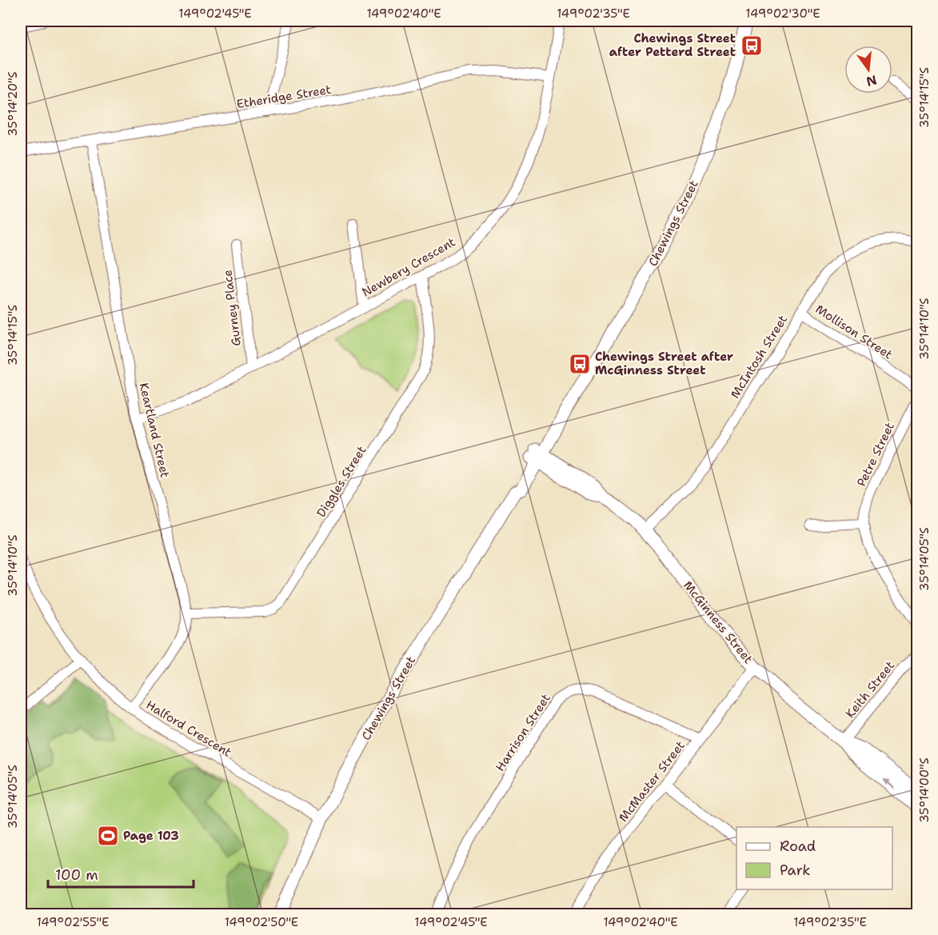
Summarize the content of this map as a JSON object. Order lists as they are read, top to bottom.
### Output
{
  "streets": {
    "street": [
      "Etheridge Street",
      "Chewings Street",
      "Newbery Crescent",
      "Gurney Place",
      "Mollison Street",
      "McIntosh Street",
      "Keartland Street",
      "Petre Street",
      "Diggles Street",
      "McGinness Street",
      "Keith Street",
      "Halford Crescent",
      "Harrison Street",
      "McMaster Street"
    ]
  },
  "crossings": [
    ["Etheridge Street", "Newbery Crescent"],
    ["Etheridge Street", "Keartland Street"],
    ["Chewings Street", "McGinness Street"],
    ["Chewings Street", "Halford Crescent"],
    ["Newbery Crescent", "Gurney Place"],
    ["Newbery Crescent", "Keartland Street"],
    ["Newbery Crescent", "Diggles Street"],
    ["Mollison Street", "McIntosh Street"],
    ["McIntosh Street", "McGinness Street"],
    ["Keartland Street", "Diggles Street"],
    ["Keartland Street", "Halford Crescent"],
    ["McGinness Street", "Keith Street"],
    ["McGinness Street", "McMaster Street"],
    ["Harrison Street", "McMaster Street"]
  ],
  "places": {
    "bus stop": ["Chewings Street after Petterd Street", "Chewings Street after McGinness Street"],
    "sports": ["Page 103"]
  },
  "legend": ["Road", "Park"],
  "scale_bar": "100 m",
  "north": "bottom",
  "coordinates": [
    "149°02'45\"E",
    "149°02'40\"E",
    "149°02'35\"E",
    "149°02'30\"E",
    "35°14'15\"S",
    "35°14'20\"S",
    "35°14'10\"S",
    "35°14'05\"S",
    "35°14'00\"S",
    "149°02'55\"E",
    "149°02'50\"E"
  ]
}
